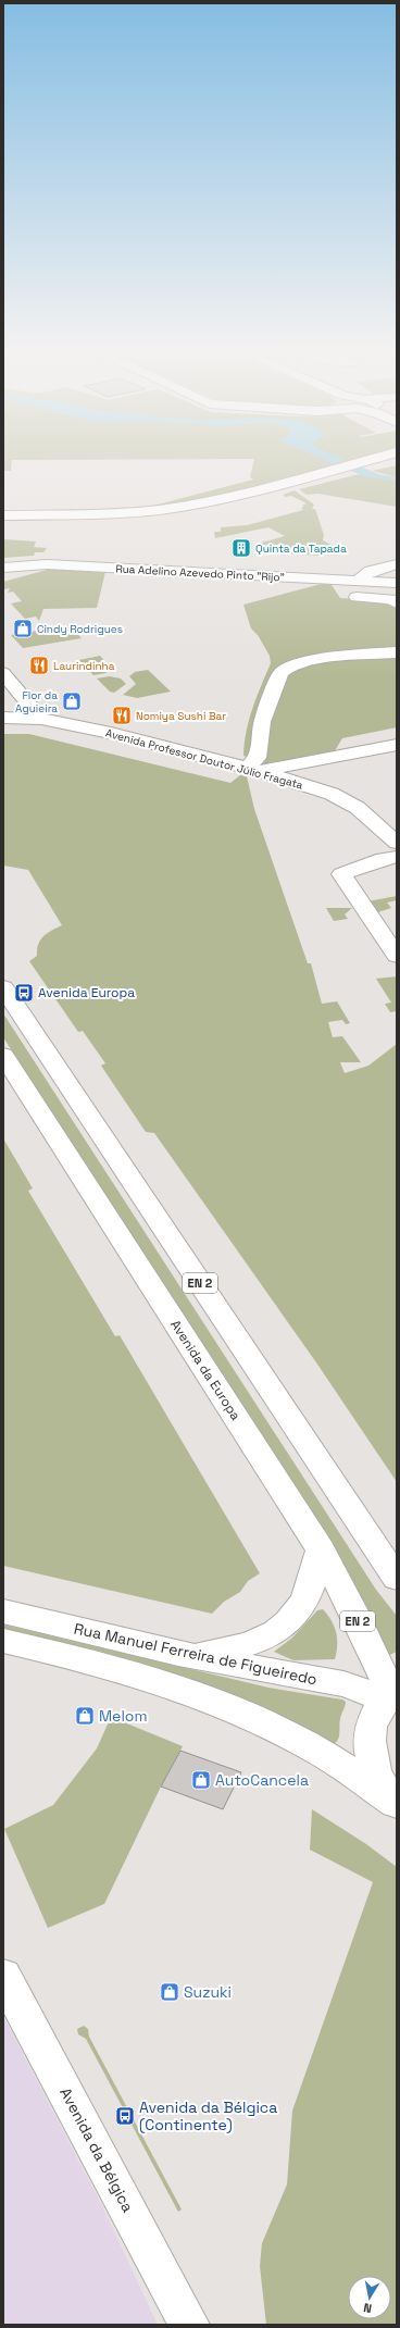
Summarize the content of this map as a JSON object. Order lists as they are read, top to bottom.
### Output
{
  "streets": {
    "main road": [
      "Rua Adelino Azevedo Pinto \"Rijo\"",
      "Avenida Professor Doutor Júlio Fragata",
      "EN 2",
      "Avenida da Europa",
      "Rua Manuel Ferreira de Figueiredo",
      "Avenida da Bélgica"
    ]
  },
  "crossings": [
    ["Avenida da Europa", "Rua Manuel Ferreira de Figueiredo"]
  ],
  "places": {
    "building": ["Quinta da Tapada"],
    "shop": [
      "Cindy Rodrigues",
      "Flor da Aguieira",
      "Melom",
      "AutoCancela",
      "Suzuki"
    ],
    "restaurant": ["Laurindinha", "Nomiya Sushi Bar"],
    "bus stop": ["Avenida Europa", "Avenida da Bélgica (Continente)"]
  },
  "north": "bottom"
}
